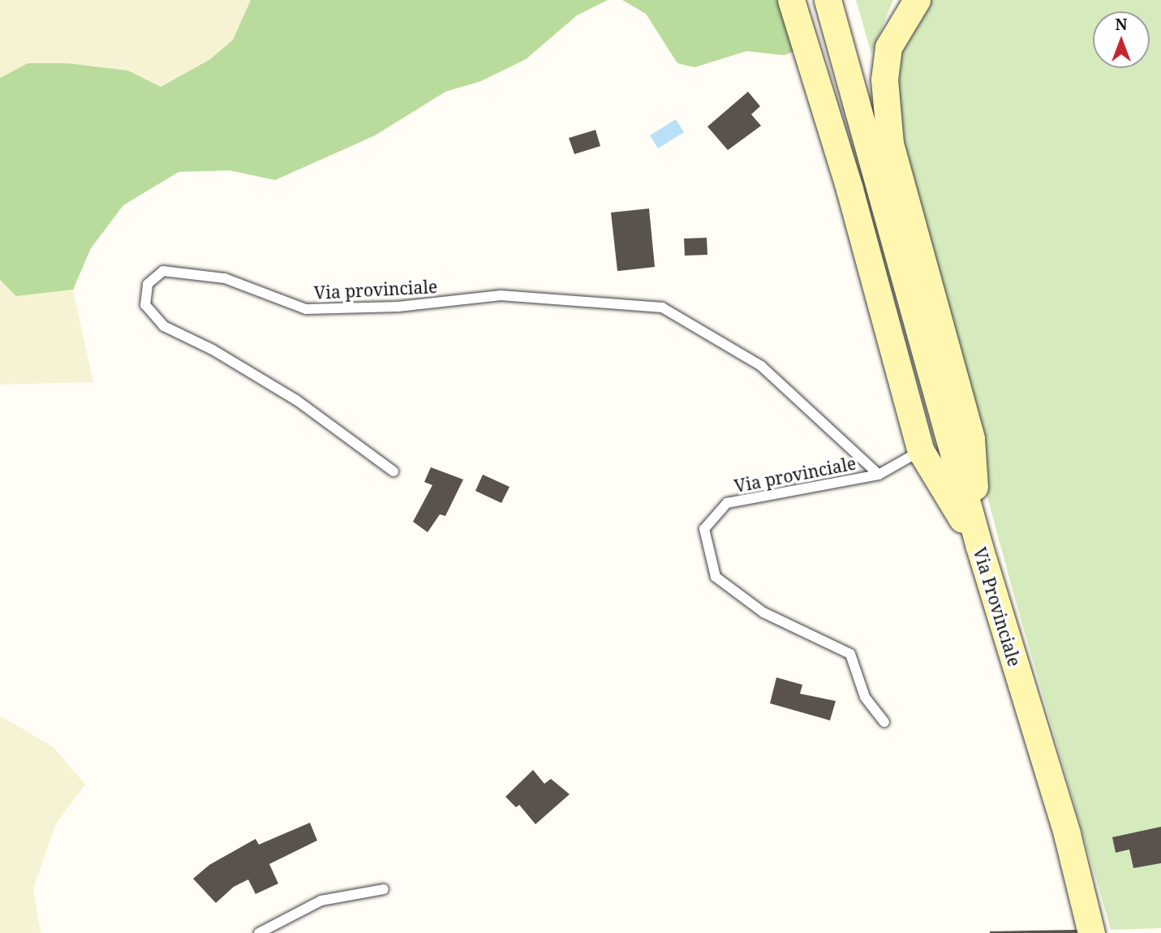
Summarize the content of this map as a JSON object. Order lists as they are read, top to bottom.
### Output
{
  "streets": {
    "main road": ["Via Provinciale"],
    "lane": ["Via provinciale"]
  },
  "north": "top"
}
